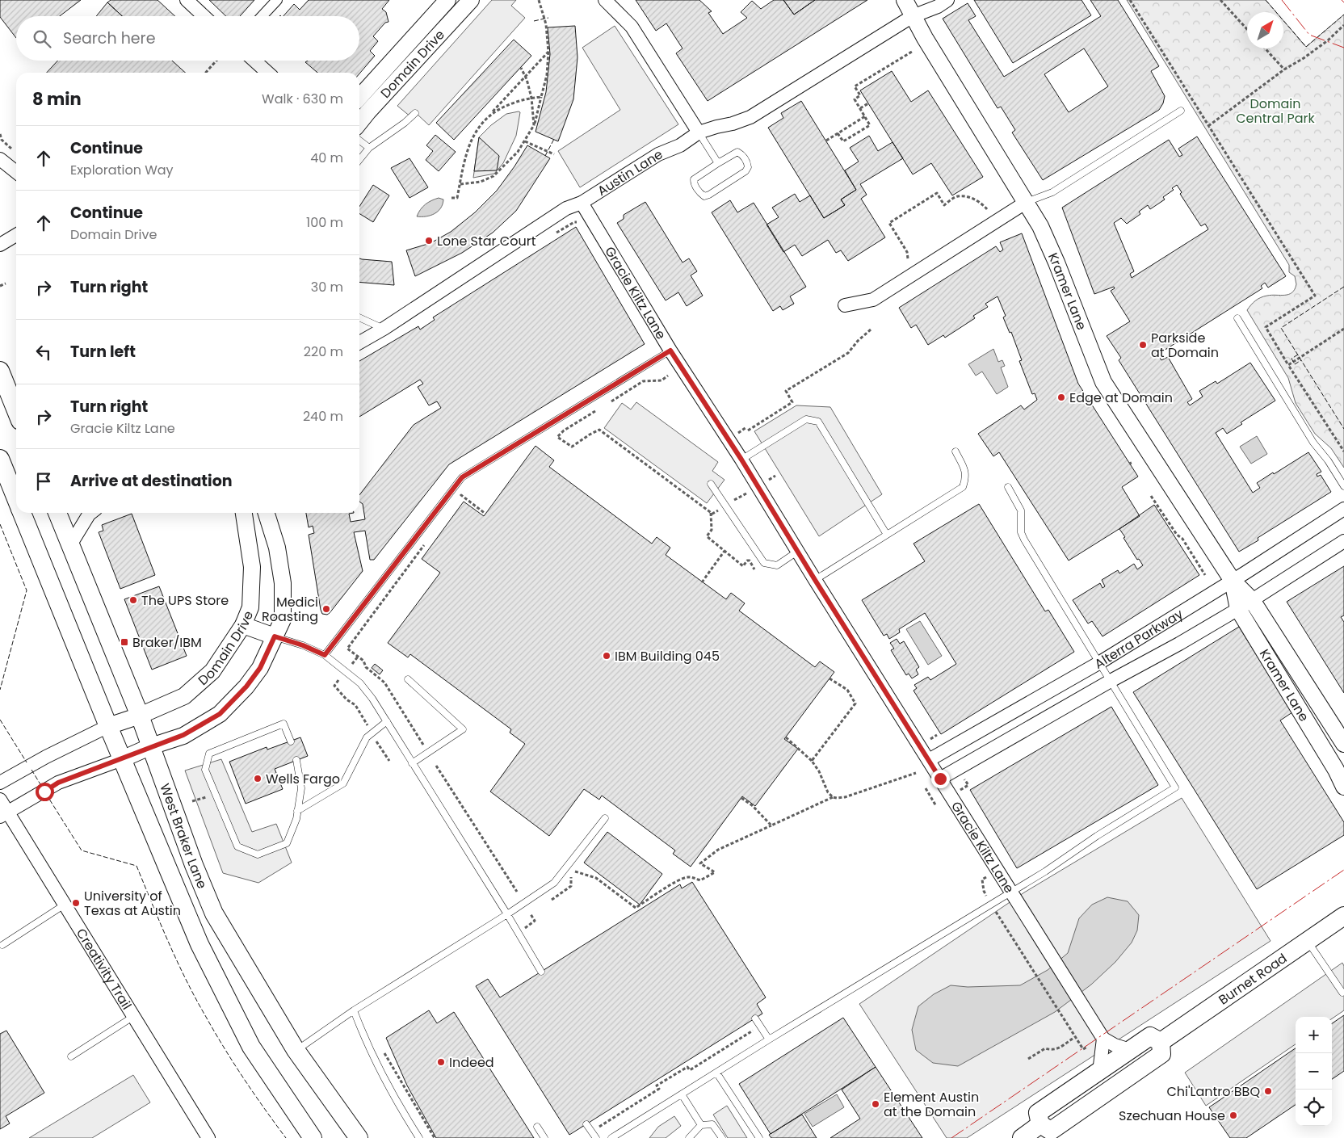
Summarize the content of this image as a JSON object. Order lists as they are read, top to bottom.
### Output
{
  "streets": {
    "main road": ["West Braker Lane", "Burnet Road"],
    "street": [
      "Domain Drive",
      "Austin Lane",
      "Kramer Lane",
      "Gracie Kiltz Lane",
      "Alterra Parkway",
      "Creativity Trail"
    ]
  },
  "crossings": [
    ["Domain Drive", "West Braker Lane"],
    ["Austin Lane", "Kramer Lane"],
    ["Austin Lane", "Gracie Kiltz Lane"],
    ["Kramer Lane", "Alterra Parkway"],
    ["Gracie Kiltz Lane", "Alterra Parkway"]
  ],
  "parks": ["Domain Central Park"],
  "places": {
    "other": [
      "Lone Star Court",
      "Parkside at Domain",
      "Edge at Domain",
      "The UPS Store",
      "Medici Roasting",
      "IBM Building 045",
      "Wells Fargo",
      "University of Texas at Austin",
      "Indeed",
      "Chi'Lantro BBQ",
      "Element Austin at the Domain",
      "Szechuan House"
    ],
    "transit": ["Braker/IBM"]
  },
  "north": "top right",
  "page": {
    "search": "Search here",
    "heading": ["8 min", "Walk · 630 m"],
    "list": [
      ["Continue", "Exploration Way", "40 m"],
      ["Continue", "Domain Drive", "100 m"],
      ["Turn right", "30 m"],
      ["Turn left", "220 m"],
      ["Turn right", "Gracie Kiltz Lane", "240 m"],
      "Arrive at destination"
    ],
    "map_buttons": ["+", "−"]
  }
}
